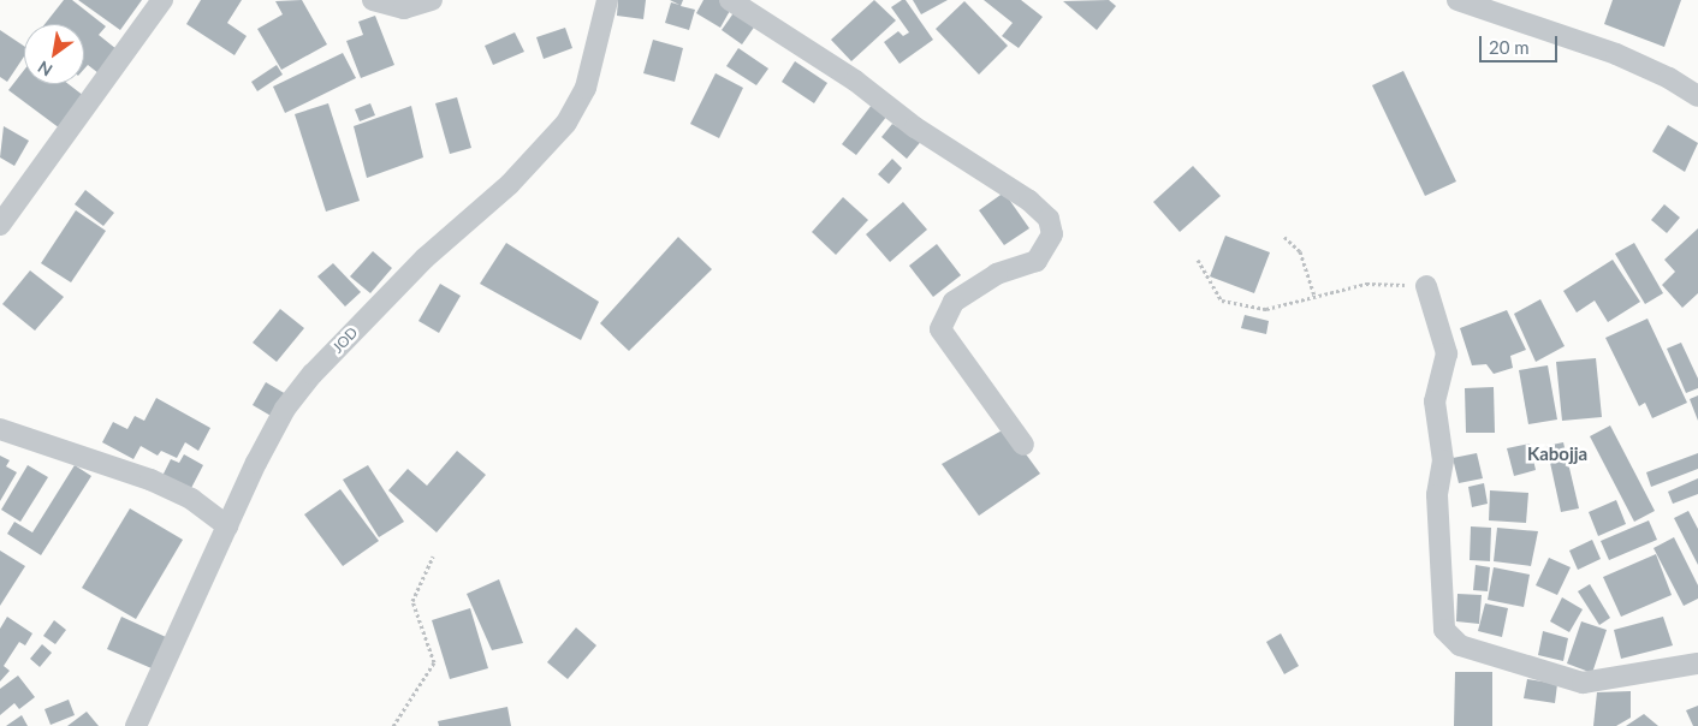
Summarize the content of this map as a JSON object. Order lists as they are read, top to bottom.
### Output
{
  "streets": {
    "street": ["JOD"]
  },
  "districts": ["Kabojja"],
  "scale_bar": "20 m",
  "north": "bottom left"
}
